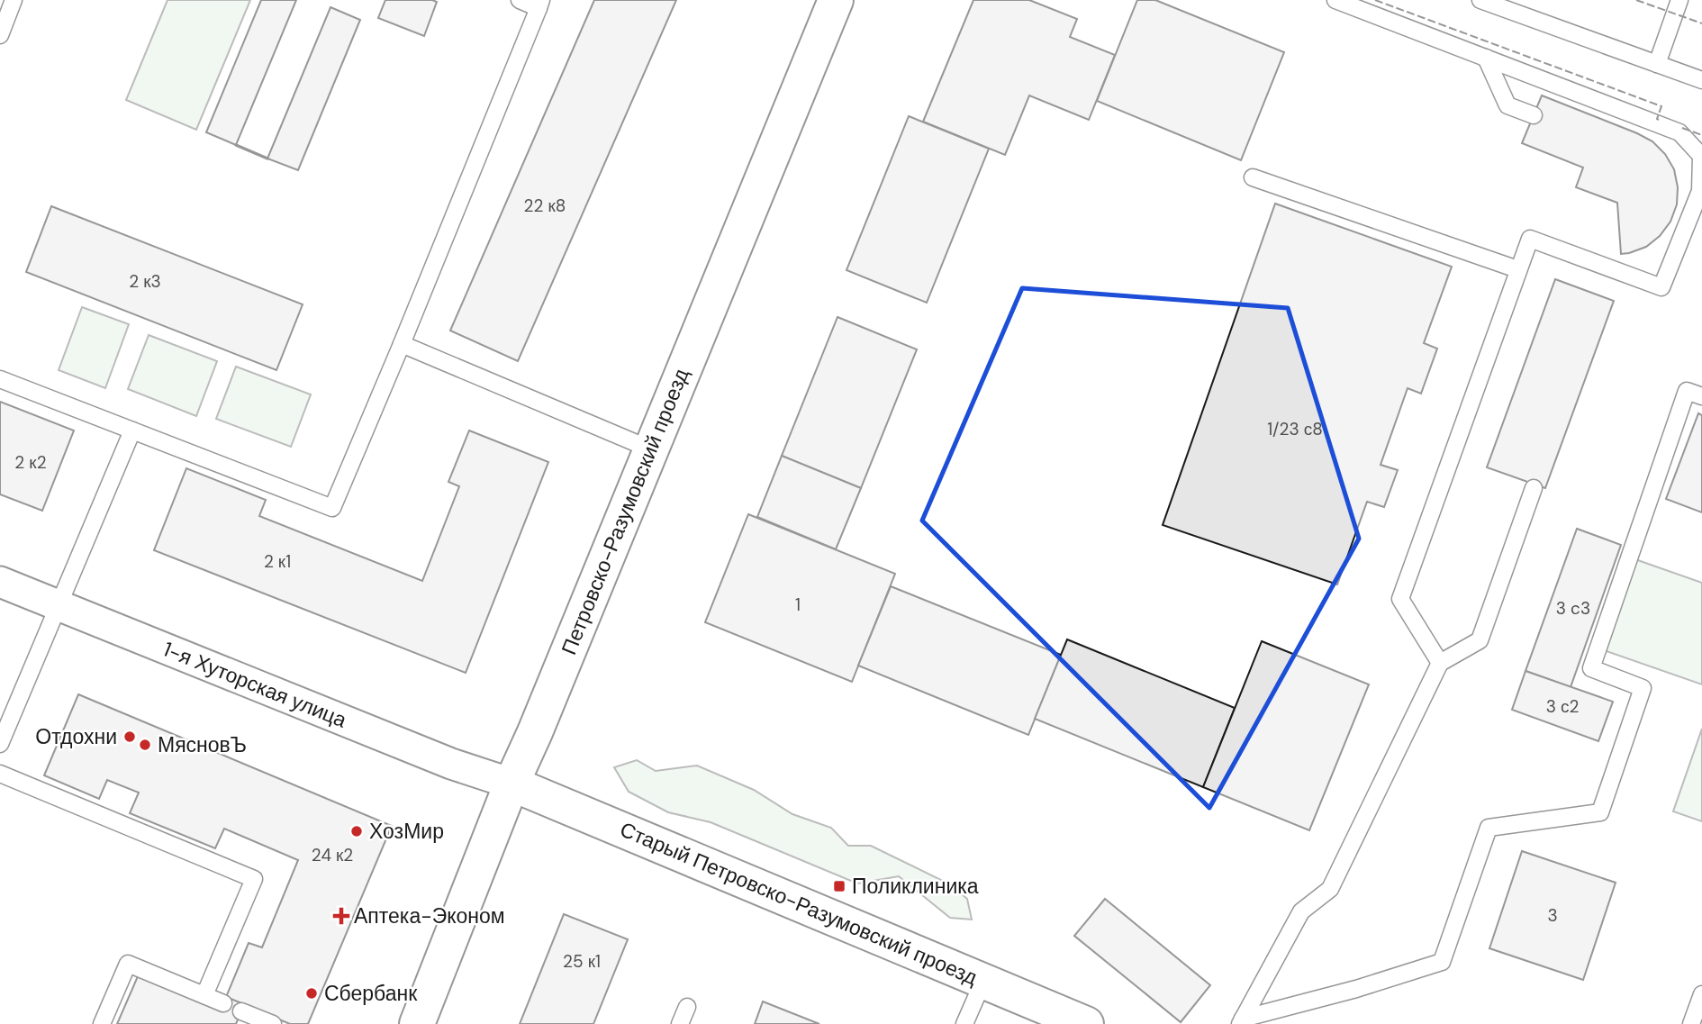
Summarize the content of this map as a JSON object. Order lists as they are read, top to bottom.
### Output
{
  "streets": {
    "street": ["Петровско-Разумовский проезд", "1-я Хуторская улица", "Старый Петровско-Разумовский проезд"]
  },
  "crossings": [
    ["Петровско-Разумовский проезд", "1-я Хуторская улица"],
    ["Петровско-Разумовский проезд", "Старый Петровско-Разумовский проезд"],
    ["1-я Хуторская улица", "Старый Петровско-Разумовский проезд"]
  ],
  "places": {
    "other": [
      "Отдохни",
      "МясновЪ",
      "ХозМир",
      "Сбербанк"
    ],
    "transit": ["Поликлиника"],
    "health": ["Аптека-Эконом"]
  },
  "house_numbers": [
    "22 к8",
    "2 к3",
    "1/23 с8",
    "2 к2",
    "2 к1",
    "1",
    "3 c3",
    "3 с2",
    "24 к2",
    "3",
    "25 к1"
  ]
}
